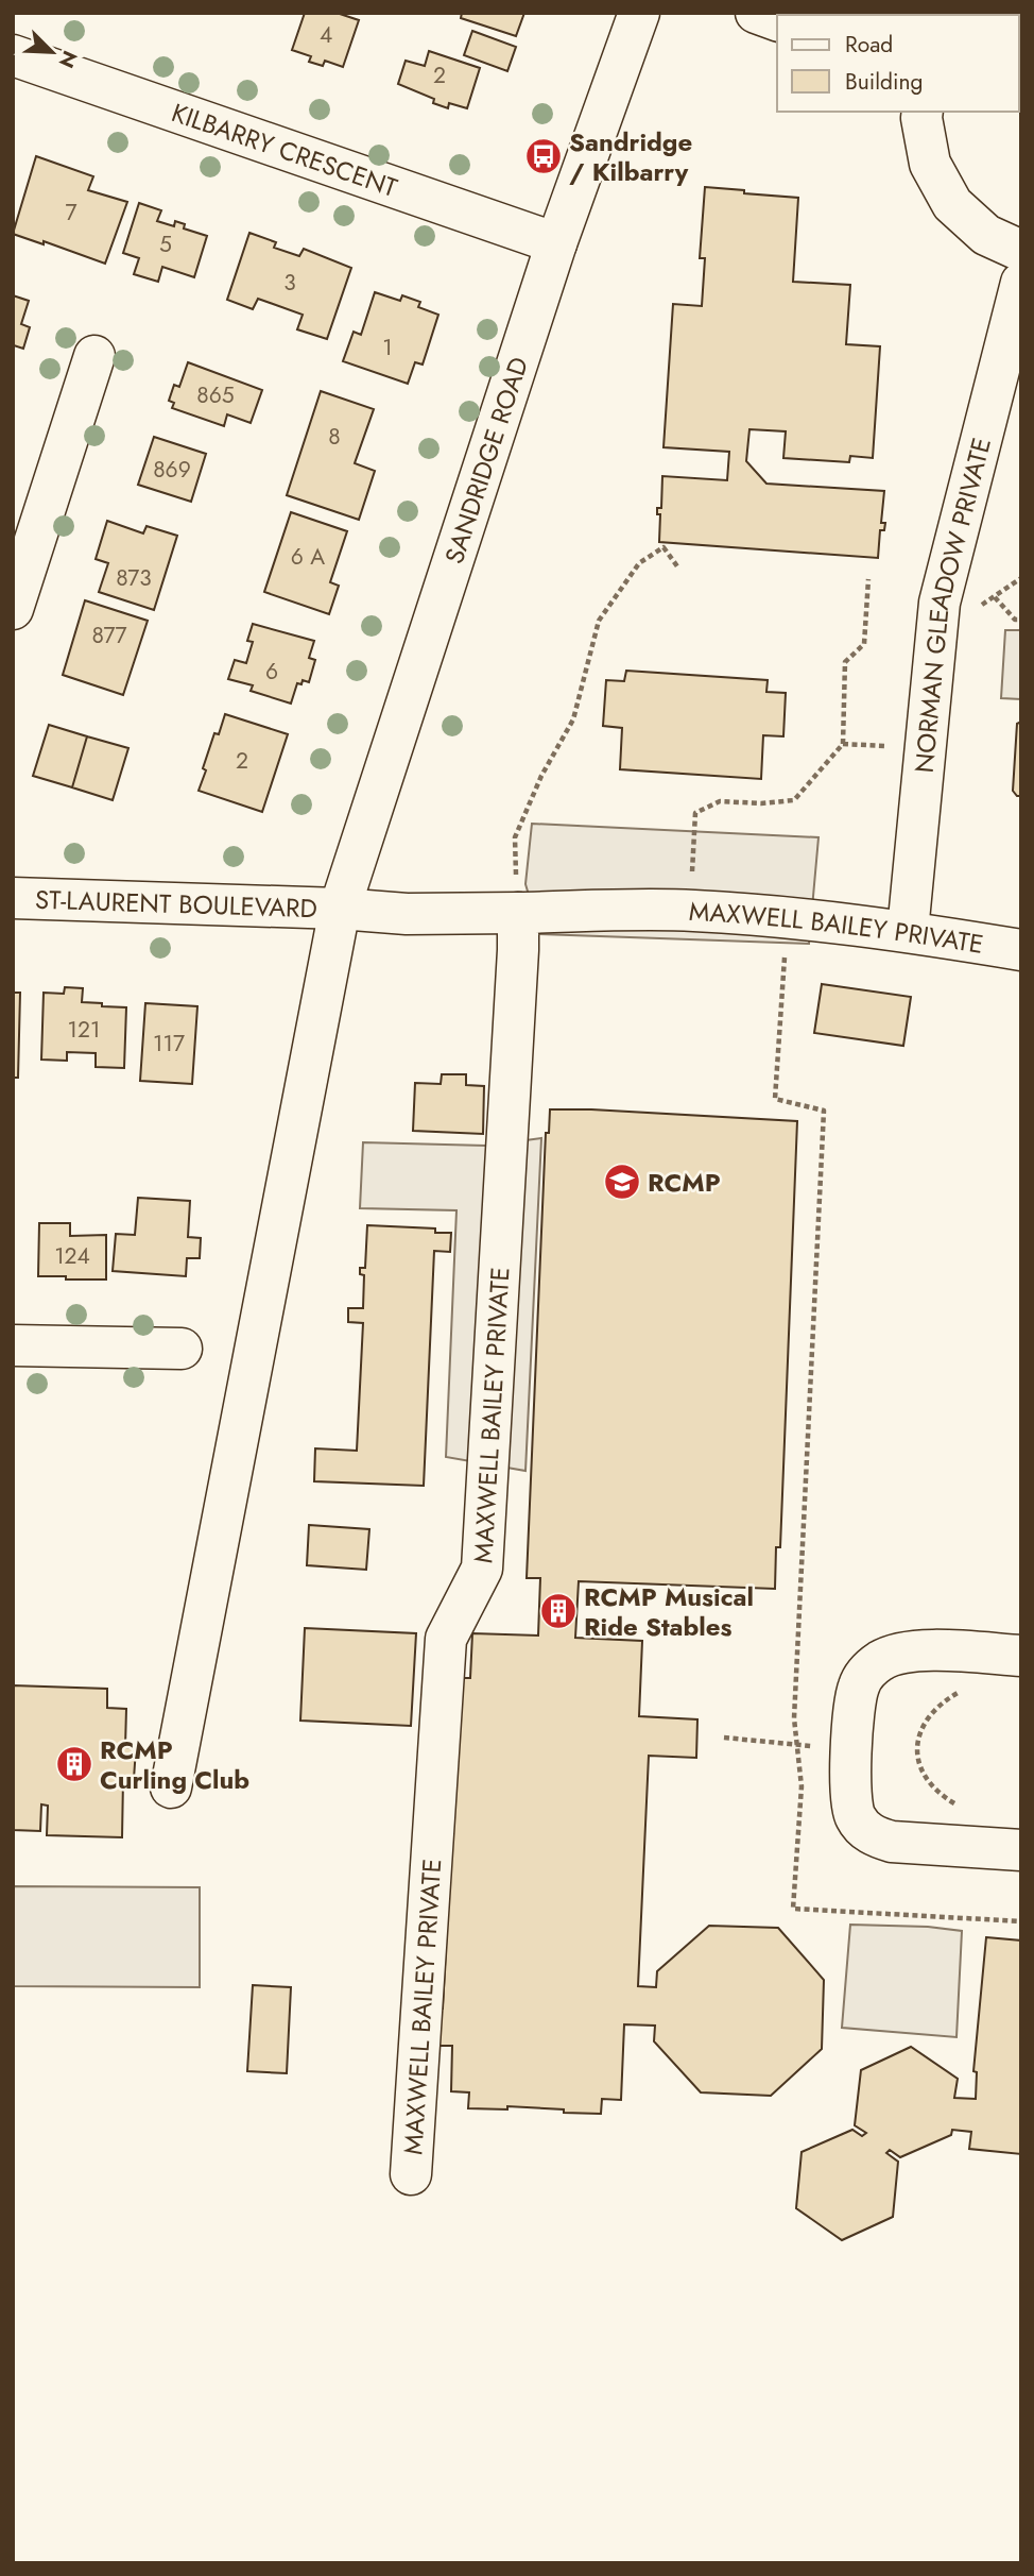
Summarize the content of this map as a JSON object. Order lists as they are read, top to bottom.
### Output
{
  "streets": {
    "street": [
      "KILBARRY CRESCENT",
      "SANDRIDGE ROAD",
      "NORMAN GLEADOW PRIVATE",
      "ST-LAURENT BOULEVARD",
      "MAXWELL BAILEY PRIVATE"
    ]
  },
  "crossings": [
    ["KILBARRY CRESCENT", "SANDRIDGE ROAD"],
    ["SANDRIDGE ROAD", "ST-LAURENT BOULEVARD"],
    ["SANDRIDGE ROAD", "MAXWELL BAILEY PRIVATE"],
    ["NORMAN GLEADOW PRIVATE", "MAXWELL BAILEY PRIVATE"],
    ["ST-LAURENT BOULEVARD", "MAXWELL BAILEY PRIVATE"]
  ],
  "places": {
    "bus stop": ["Sandridge / Kilbarry"],
    "school or university": ["RCMP"],
    "building": ["RCMP Musical Ride Stables", "RCMP Curling Club"]
  },
  "house_numbers": [
    "4",
    "2",
    "7",
    "5",
    "3",
    "1",
    "865",
    "8",
    "869",
    "6 A",
    "873",
    "877",
    "6",
    "2",
    "121",
    "117",
    "124"
  ],
  "legend": ["Road", "Building"],
  "north": "bottom right"
}
